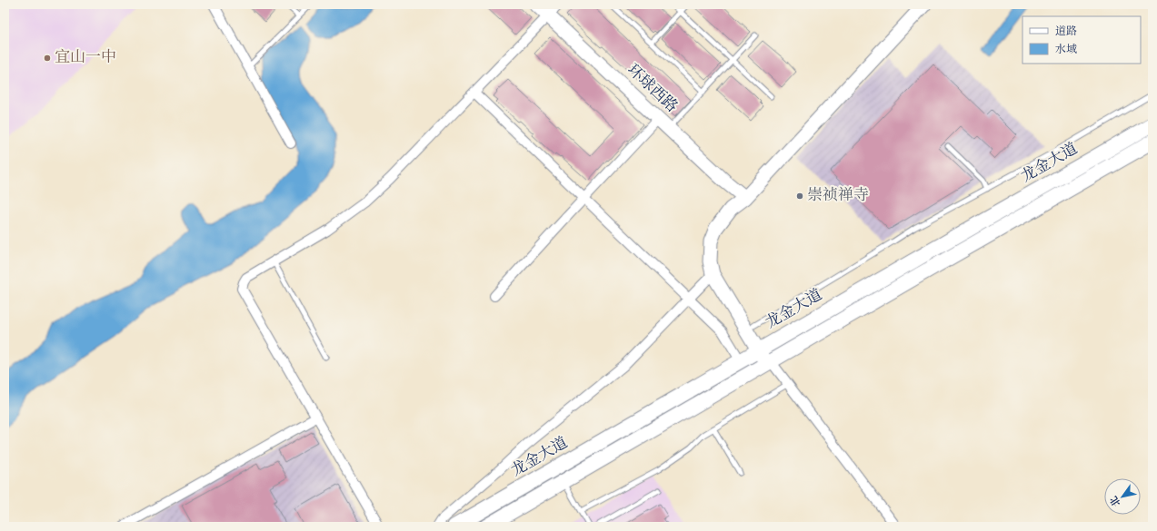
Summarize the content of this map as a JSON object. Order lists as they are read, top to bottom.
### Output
{
  "streets": {
    "main road": ["龙金大道"],
    "street": ["环球西路"]
  },
  "places": ["宜山一中", "崇祯禅寺"],
  "legend": ["道路", "水域"],
  "north": "bottom left"
}
